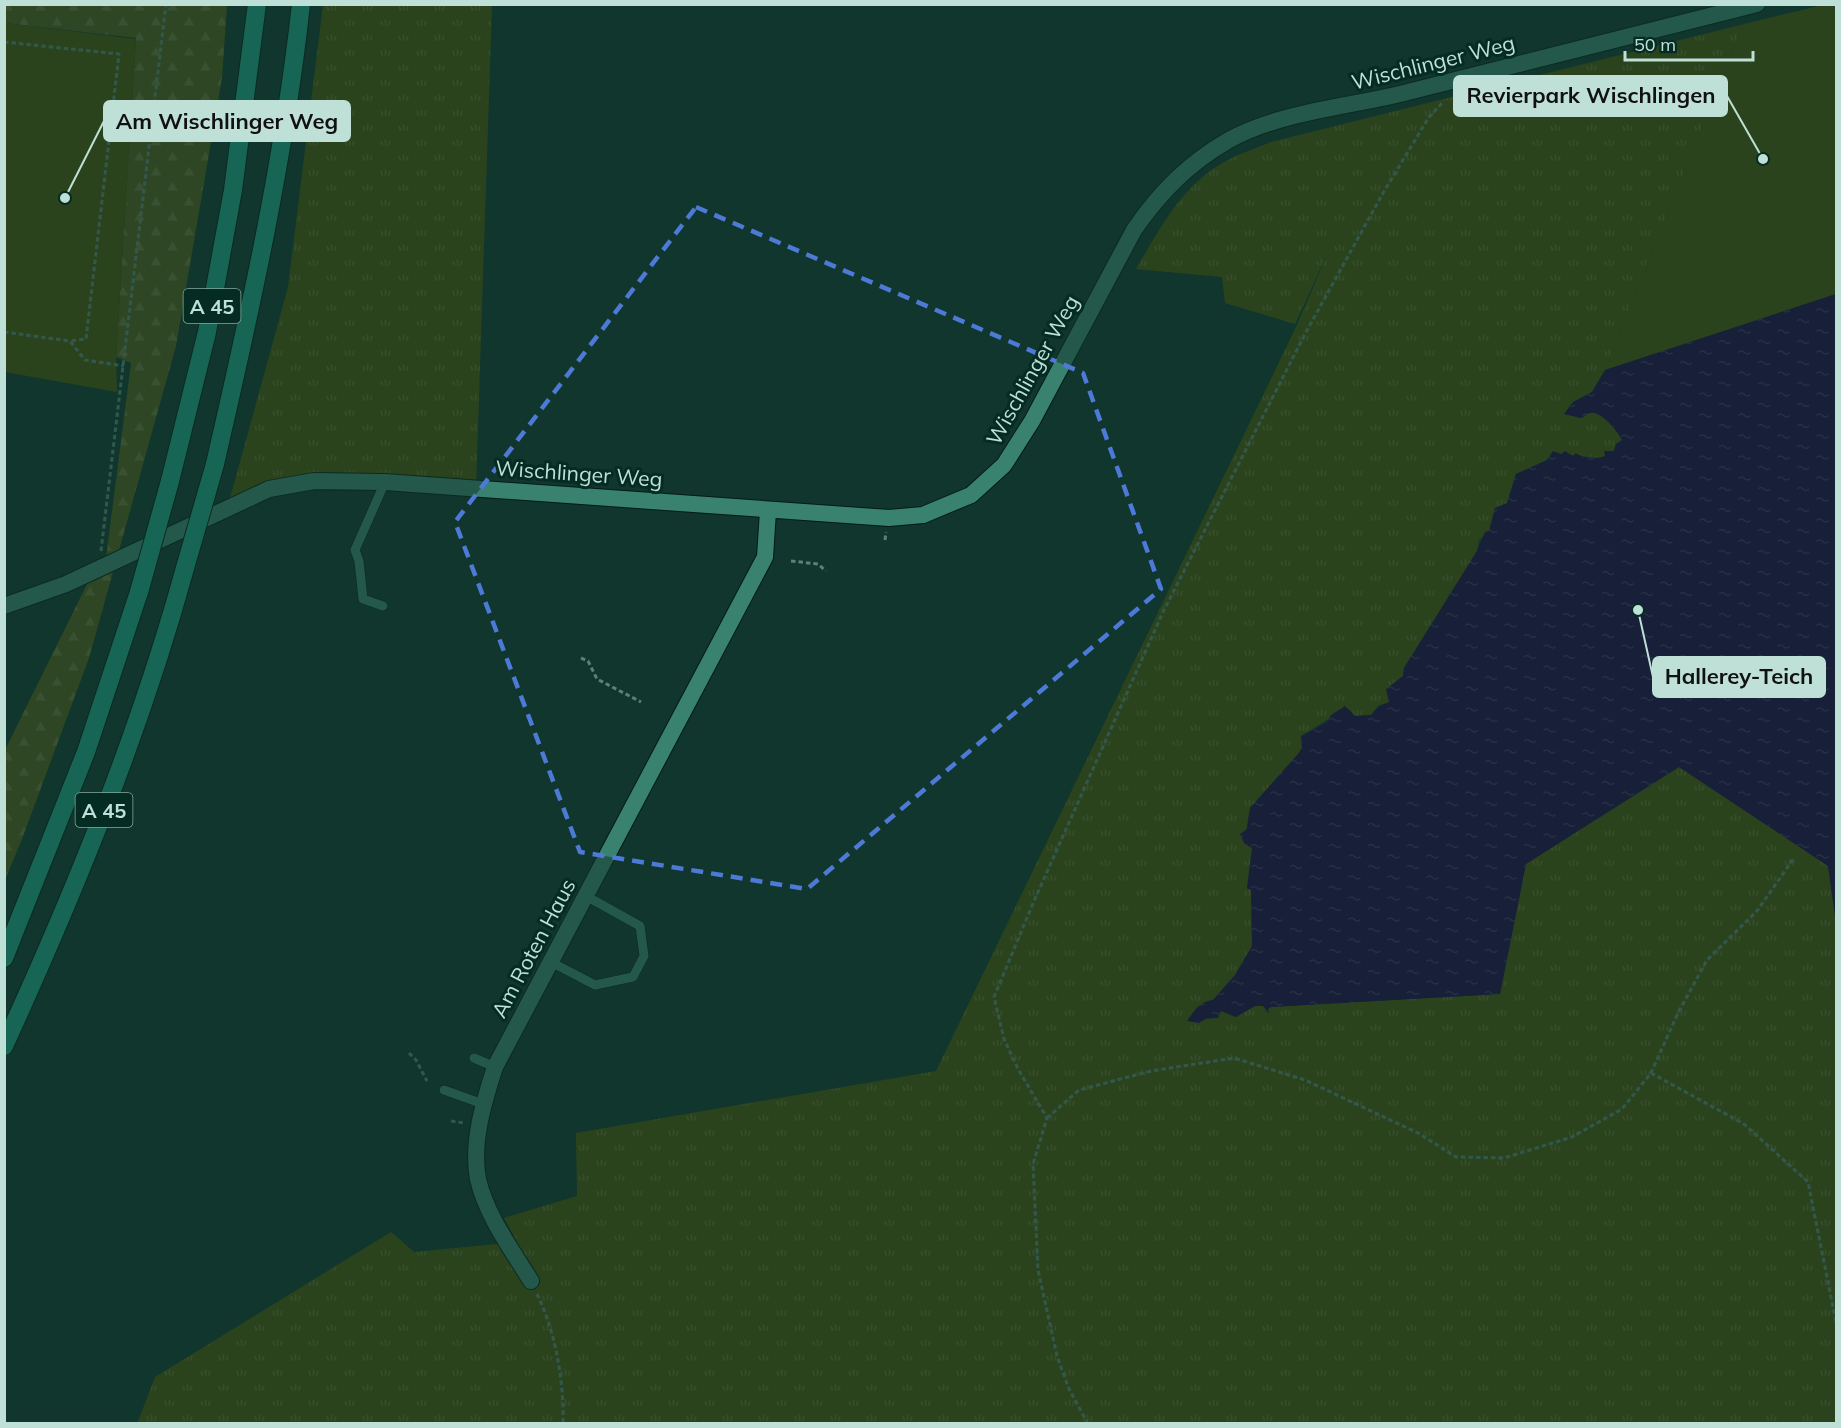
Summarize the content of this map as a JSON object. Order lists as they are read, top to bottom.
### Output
{
  "streets": {
    "highway": ["A 45"],
    "street": ["Wischlinger Weg", "Am Roten Haus"]
  },
  "crossings": [
    ["Wischlinger Weg", "Am Roten Haus"]
  ],
  "places": ["Revierpark Wischlingen", "Am Wischlinger Weg", "Hallerey-Teich"],
  "scale_bar": "50 m"
}
